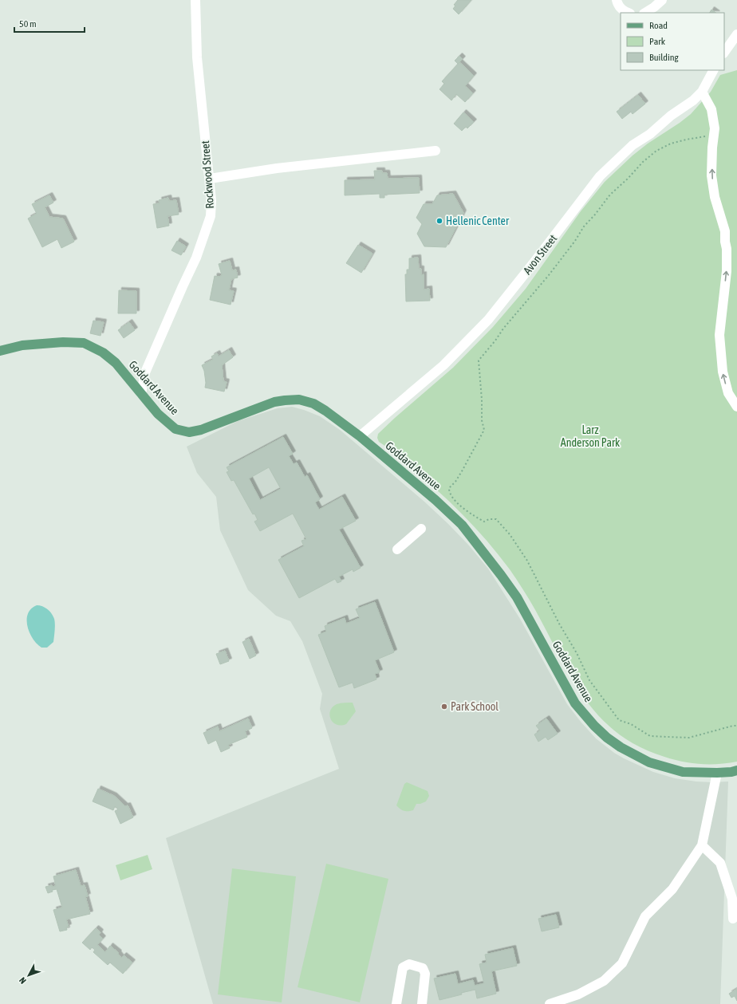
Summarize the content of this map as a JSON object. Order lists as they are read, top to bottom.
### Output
{
  "streets": {
    "main road": ["Goddard Avenue"],
    "street": ["Rockwood Street", "Avon Street"]
  },
  "crossings": [
    ["Rockwood Street", "Goddard Avenue"],
    ["Avon Street", "Goddard Avenue"]
  ],
  "parks": ["Larz Anderson Park"],
  "places": ["Hellenic Center", "Park School"],
  "legend": ["Road", "Park", "Building"],
  "scale_bar": "50 m",
  "north": "bottom left"
}
